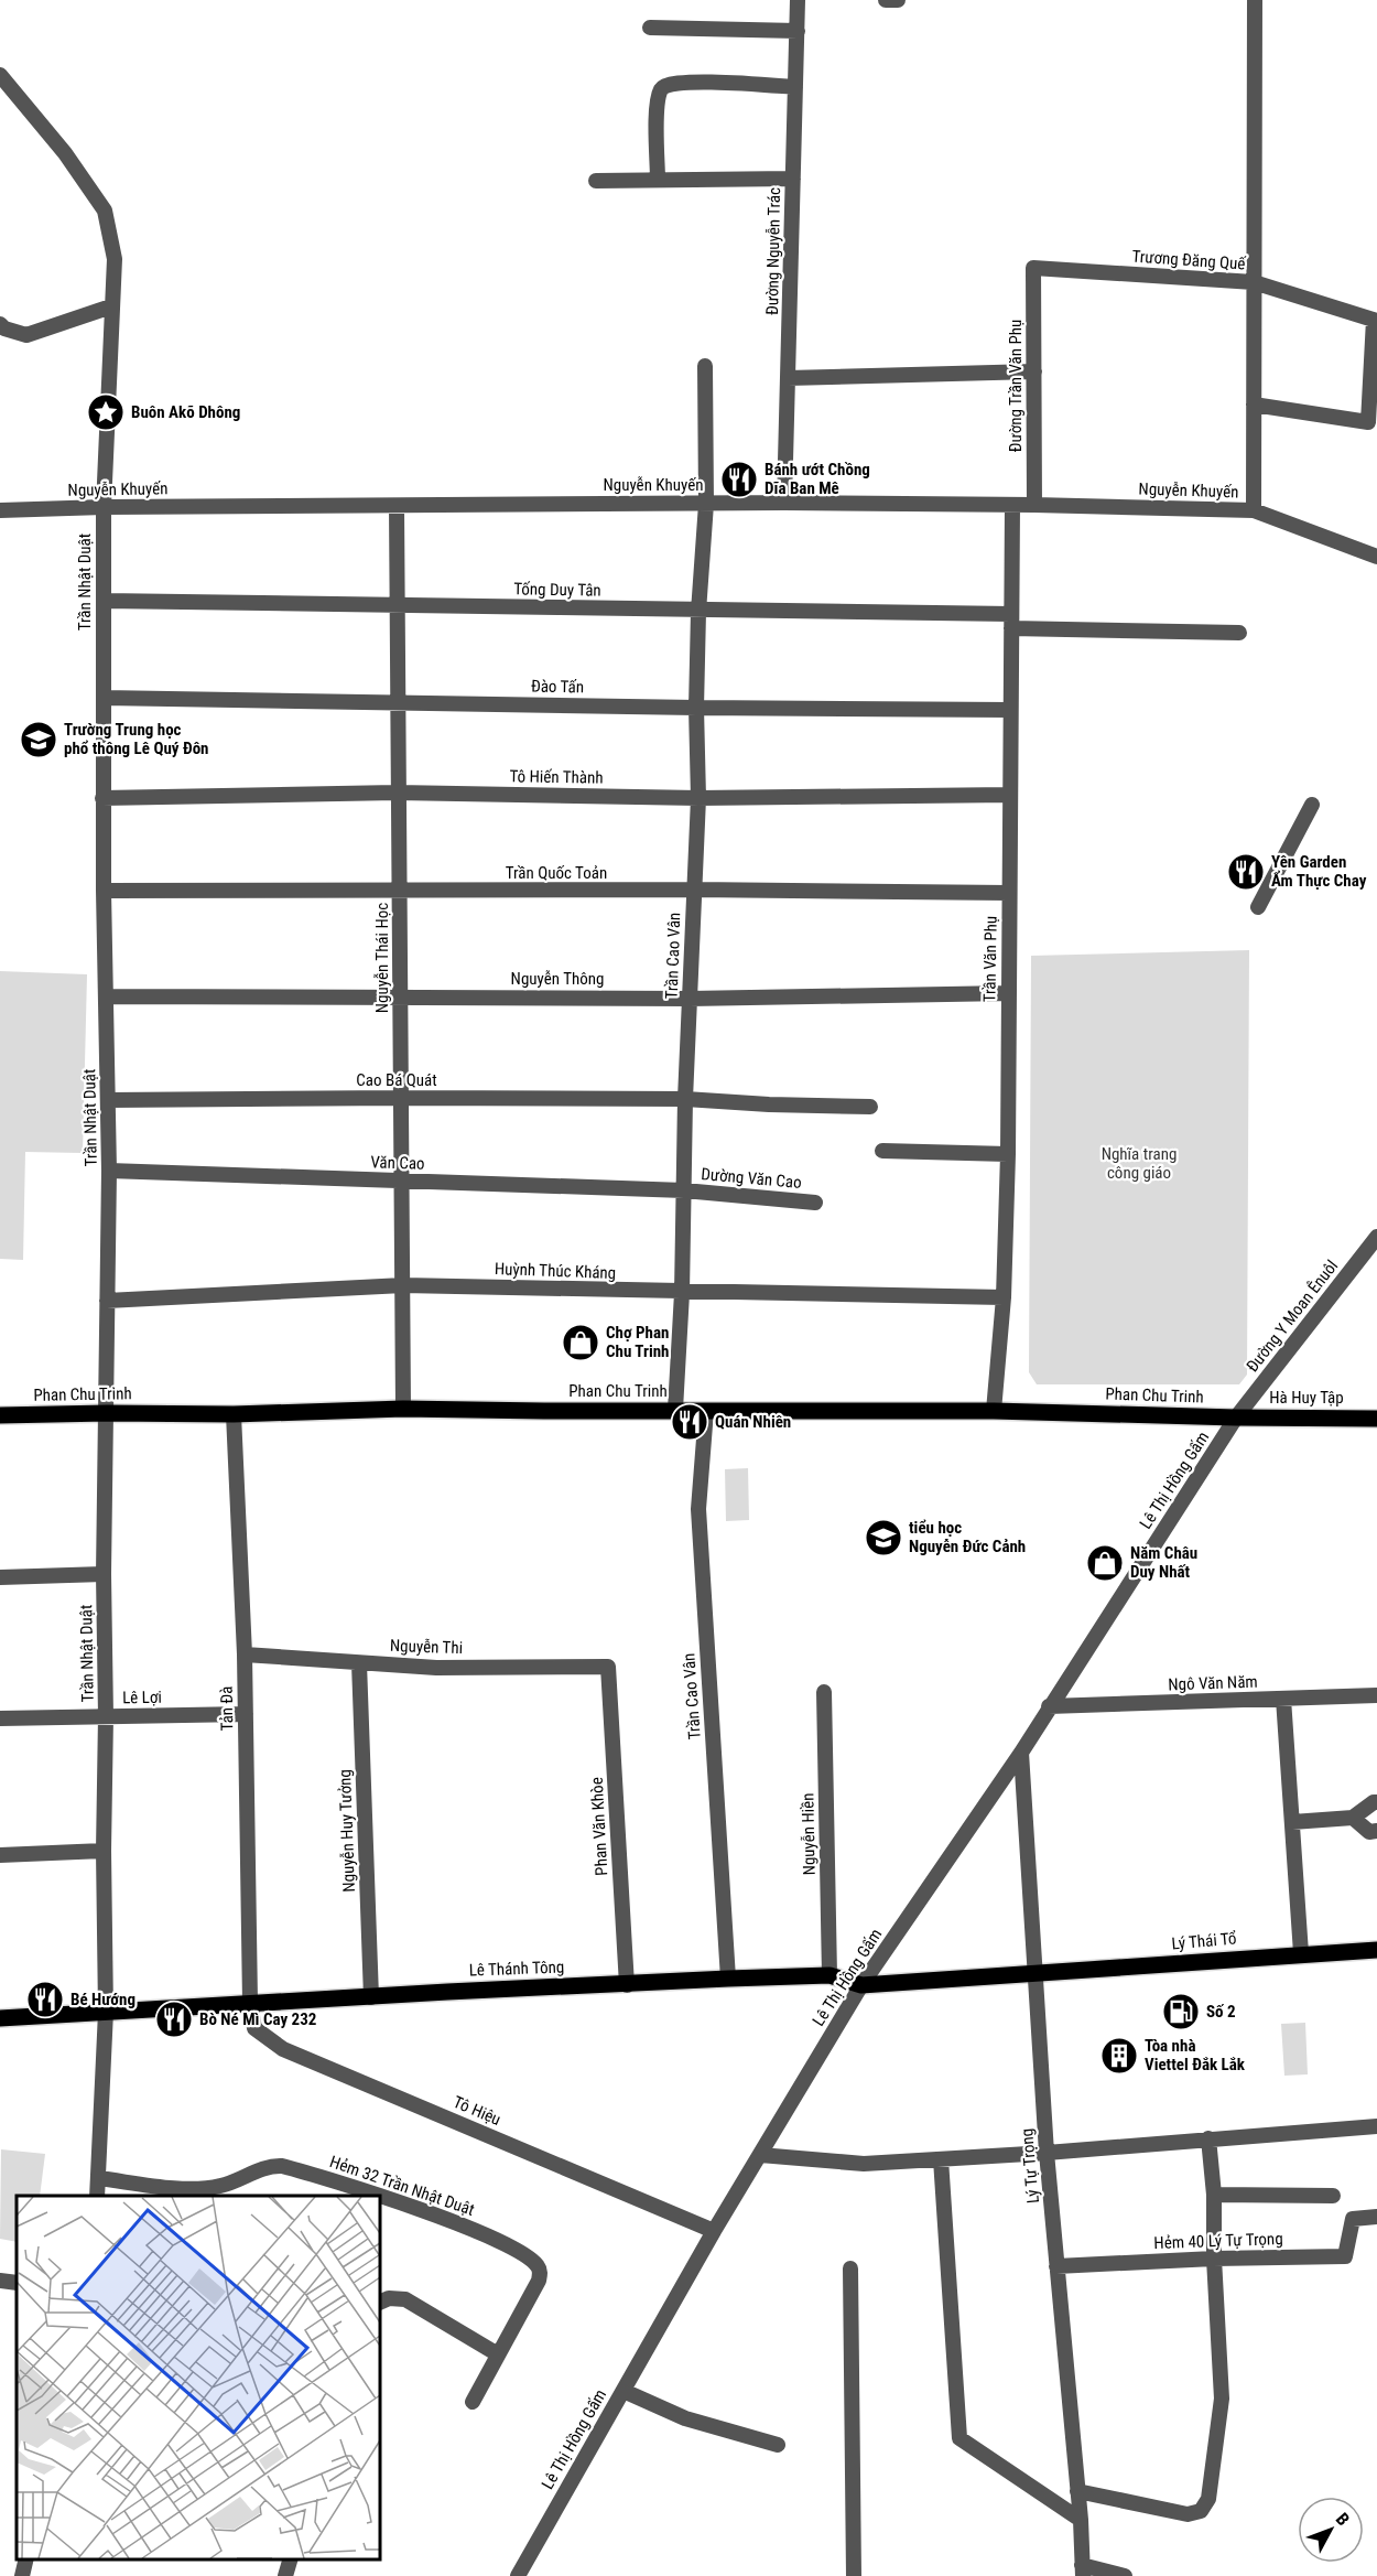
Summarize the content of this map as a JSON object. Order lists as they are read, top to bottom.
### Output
{
  "streets": {
    "main road": [
      "Phan Chu Trinh",
      "Hà Huy Tập",
      "Lý Thái Tổ",
      "Lê Thánh Tông"
    ],
    "street": [
      "Đường Nguyễn Trác",
      "Trương Đăng Quế",
      "Đường Trần Văn Phụ",
      "Nguyễn Khuyến",
      "Trần Nhật Duật",
      "Tống Duy Tân",
      "Đào Tấn",
      "Tô Hiến Thành",
      "Trần Quốc Toản",
      "Trần Cao Vân",
      "Nguyễn Thái Học",
      "Trần Văn Phụ",
      "Nguyễn Thông",
      "Cao Bá Quát",
      "Văn Cao",
      "Dường Văn Cao",
      "Huỳnh Thúc Kháng",
      "Đường Y Moan Ênuôl",
      "Lê Thị Hồng Gấm",
      "Nguyễn Thi",
      "Ngô Văn Năm",
      "Lê Lợi",
      "Tản Đà",
      "Phan Văn Khòe",
      "Nguyễn Huy Tưởng",
      "Nguyễn Hiền",
      "Tô Hiệu",
      "Lý Tự Trọng",
      "Hẻm 32 Trần Nhật Duật",
      "Hẻm 40 Lý Tự Trọng"
    ]
  },
  "crossings": [
    ["Đường Nguyễn Trác", "Nguyễn Khuyến"],
    ["Trương Đăng Quế", "Đường Trần Văn Phụ"],
    ["Đường Trần Văn Phụ", "Nguyễn Khuyến"],
    ["Nguyễn Khuyến", "Trần Nhật Duật"],
    ["Nguyễn Khuyến", "Trần Cao Vân"],
    ["Nguyễn Khuyến", "Nguyễn Thái Học"],
    ["Nguyễn Khuyến", "Trần Văn Phụ"],
    ["Trần Nhật Duật", "Tống Duy Tân"],
    ["Trần Nhật Duật", "Đào Tấn"],
    ["Trần Nhật Duật", "Tô Hiến Thành"],
    ["Trần Nhật Duật", "Trần Quốc Toản"],
    ["Trần Nhật Duật", "Nguyễn Thông"],
    ["Trần Nhật Duật", "Cao Bá Quát"],
    ["Trần Nhật Duật", "Văn Cao"],
    ["Trần Nhật Duật", "Huỳnh Thúc Kháng"],
    ["Trần Nhật Duật", "Phan Chu Trinh"],
    ["Trần Nhật Duật", "Lê Lợi"],
    ["Trần Nhật Duật", "Lê Thánh Tông"],
    ["Trần Nhật Duật", "Hẻm 32 Trần Nhật Duật"],
    ["Tống Duy Tân", "Trần Cao Vân"],
    ["Tống Duy Tân", "Nguyễn Thái Học"],
    ["Tống Duy Tân", "Trần Văn Phụ"],
    ["Đào Tấn", "Trần Cao Vân"],
    ["Đào Tấn", "Nguyễn Thái Học"],
    ["Đào Tấn", "Trần Văn Phụ"],
    ["Tô Hiến Thành", "Trần Cao Vân"],
    ["Tô Hiến Thành", "Nguyễn Thái Học"],
    ["Tô Hiến Thành", "Trần Văn Phụ"],
    ["Trần Quốc Toản", "Trần Cao Vân"],
    ["Trần Quốc Toản", "Nguyễn Thái Học"],
    ["Trần Quốc Toản", "Trần Văn Phụ"],
    ["Trần Cao Vân", "Nguyễn Thông"],
    ["Trần Cao Vân", "Cao Bá Quát"],
    ["Trần Cao Vân", "Văn Cao"],
    ["Trần Cao Vân", "Dường Văn Cao"],
    ["Trần Cao Vân", "Huỳnh Thúc Kháng"],
    ["Trần Cao Vân", "Phan Chu Trinh"],
    ["Trần Cao Vân", "Lê Thánh Tông"],
    ["Nguyễn Thái Học", "Nguyễn Thông"],
    ["Nguyễn Thái Học", "Cao Bá Quát"],
    ["Nguyễn Thái Học", "Văn Cao"],
    ["Nguyễn Thái Học", "Huỳnh Thúc Kháng"],
    ["Nguyễn Thái Học", "Phan Chu Trinh"],
    ["Trần Văn Phụ", "Nguyễn Thông"],
    ["Trần Văn Phụ", "Huỳnh Thúc Kháng"],
    ["Trần Văn Phụ", "Phan Chu Trinh"],
    ["Văn Cao", "Dường Văn Cao"],
    ["Đường Y Moan Ênuôl", "Phan Chu Trinh"],
    ["Đường Y Moan Ênuôl", "Hà Huy Tập"],
    ["Đường Y Moan Ênuôl", "Lê Thị Hồng Gấm"],
    ["Phan Chu Trinh", "Hà Huy Tập"],
    ["Phan Chu Trinh", "Lê Thị Hồng Gấm"],
    ["Phan Chu Trinh", "Tản Đà"],
    ["Hà Huy Tập", "Lê Thị Hồng Gấm"],
    ["Lê Thị Hồng Gấm", "Ngô Văn Năm"],
    ["Lê Thị Hồng Gấm", "Lê Thánh Tông"],
    ["Lê Thị Hồng Gấm", "Tô Hiệu"],
    ["Lê Thị Hồng Gấm", "Lý Tự Trọng"],
    ["Nguyễn Thi", "Tản Đà"],
    ["Nguyễn Thi", "Phan Văn Khòe"],
    ["Nguyễn Thi", "Nguyễn Huy Tưởng"],
    ["Lê Lợi", "Tản Đà"],
    ["Tản Đà", "Lê Thánh Tông"],
    ["Tản Đà", "Tô Hiệu"],
    ["Phan Văn Khòe", "Lê Thánh Tông"],
    ["Nguyễn Huy Tưởng", "Lê Thánh Tông"],
    ["Nguyễn Hiền", "Lê Thánh Tông"],
    ["Lý Thái Tổ", "Lê Thánh Tông"],
    ["Lý Thái Tổ", "Lý Tự Trọng"],
    ["Lê Thánh Tông", "Tô Hiệu"],
    ["Lê Thánh Tông", "Lý Tự Trọng"],
    ["Lý Tự Trọng", "Hẻm 40 Lý Tự Trọng"]
  ],
  "parks": ["Nghĩa trang công giáo"],
  "places": {
    "place": ["Buôn Akõ Dhông"],
    "restaurant": [
      "Bánh ướt Chồng Dĩa Ban Mê",
      "Yên Garden Ẩm Thực Chay",
      "Quán Nhiên",
      "Bé Hướng",
      "Bò Né Mì Cay 232"
    ],
    "school or university": ["Trường Trung học phổ thông Lê Quý Đôn", "tiểu học Nguyễn Đức Cảnh"],
    "shop": ["Chợ Phan Chu Trinh", "Năm Châu Duy Nhất"],
    "fuel station": ["Số 2"],
    "building": ["Tòa nhà Viettel Đắk Lắk"]
  },
  "north": "top right"
}
